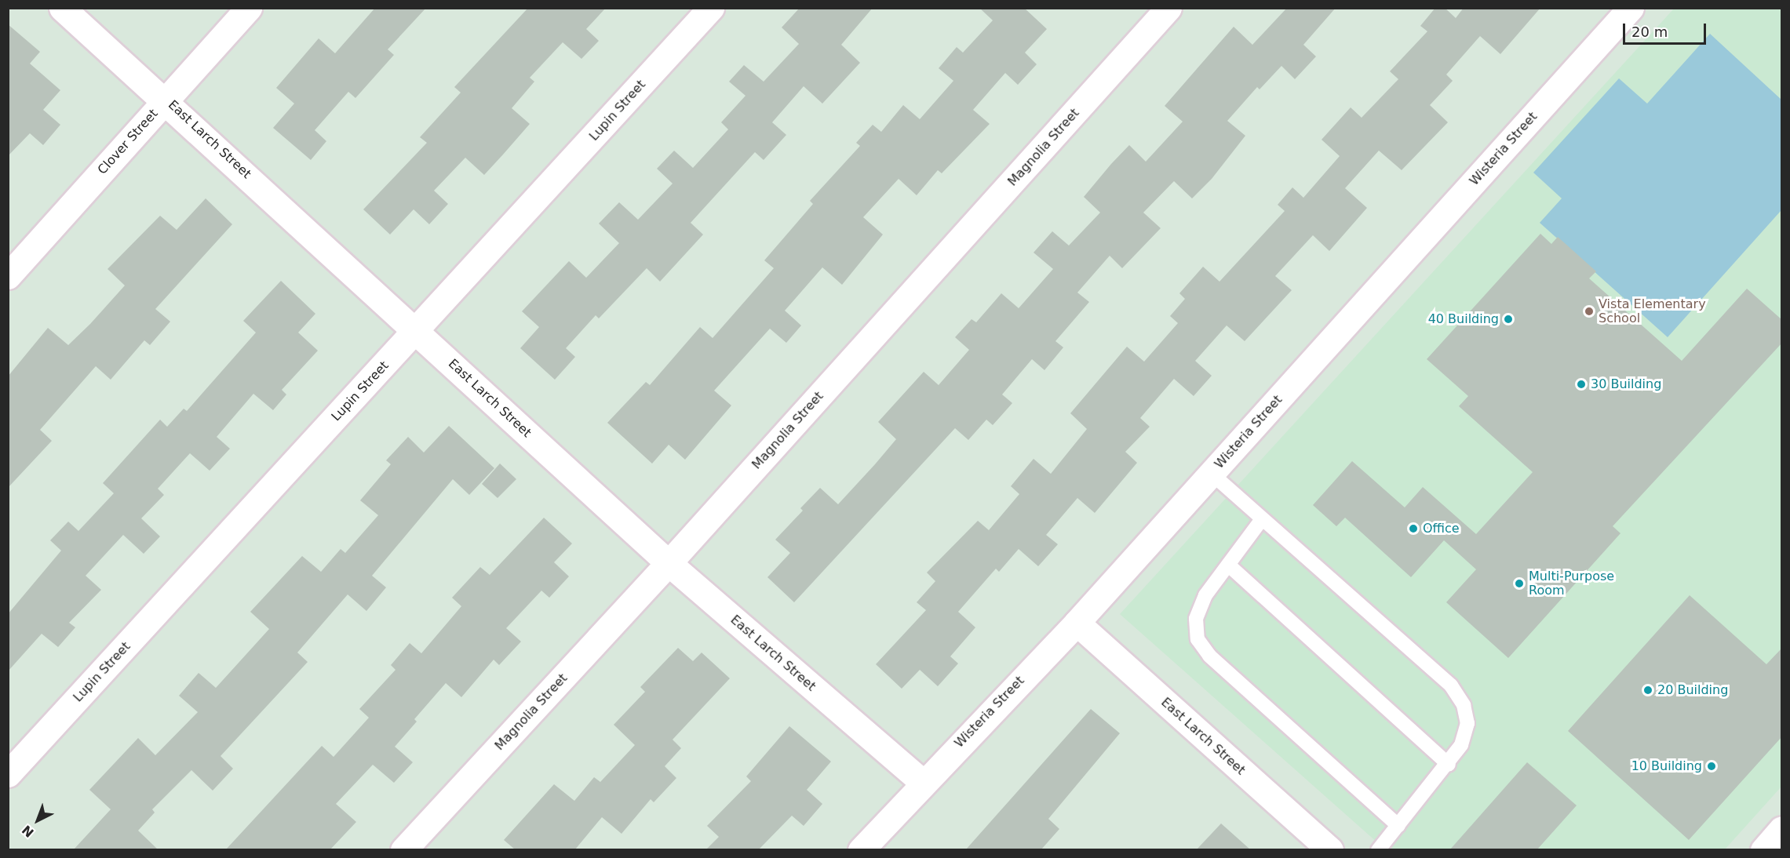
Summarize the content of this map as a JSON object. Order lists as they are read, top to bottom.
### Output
{
  "streets": {
    "street": [
      "Lupin Street",
      "East Larch Street",
      "Clover Street",
      "Magnolia Street",
      "Wisteria Street"
    ]
  },
  "crossings": [
    ["Lupin Street", "East Larch Street"],
    ["East Larch Street", "Clover Street"],
    ["East Larch Street", "Magnolia Street"],
    ["East Larch Street", "Wisteria Street"]
  ],
  "places": [
    "Vista Elementary School",
    "40 Building",
    "30 Building",
    "Office",
    "Multi-Purpose Room",
    "20 Building",
    "10 Building"
  ],
  "scale_bar": "20 m",
  "north": "bottom left"
}
